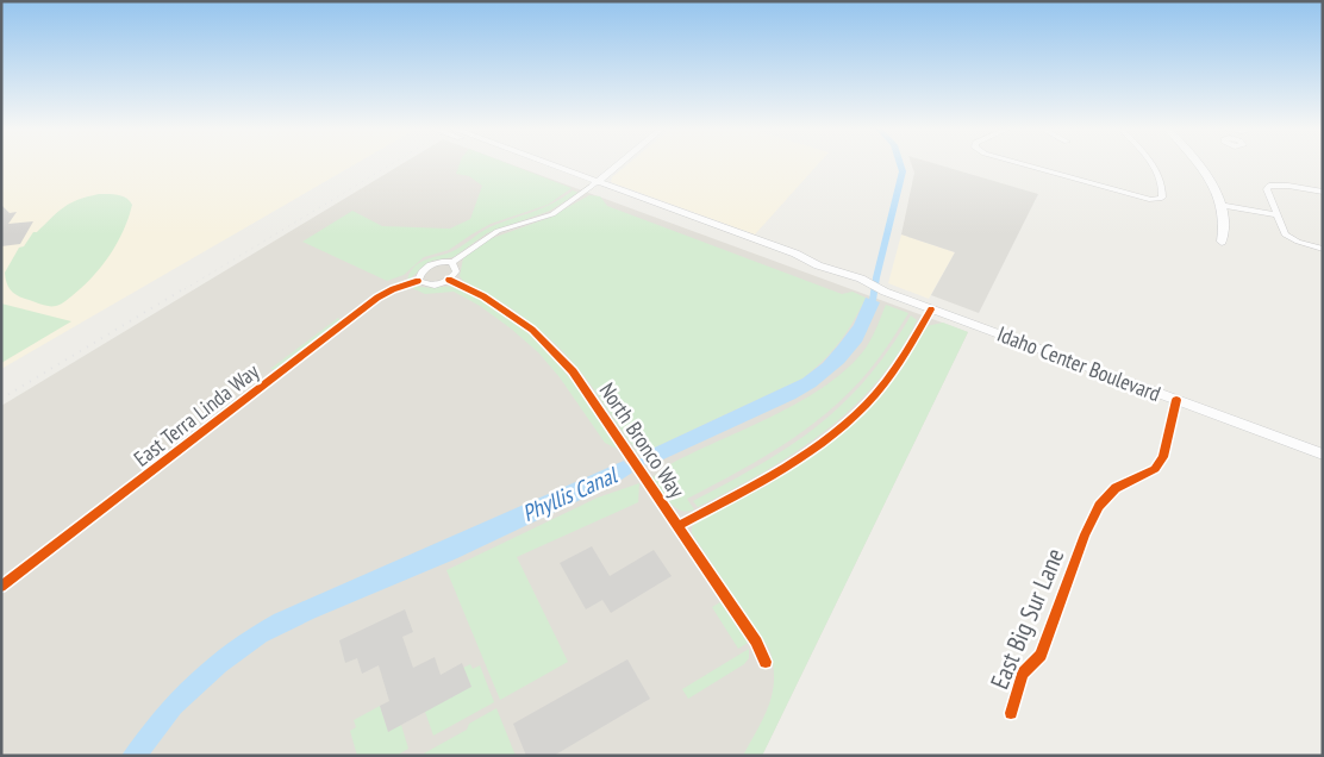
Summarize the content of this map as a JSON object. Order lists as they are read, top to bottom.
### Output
{
  "streets": {
    "main road": ["Idaho Center Boulevard"],
    "street": ["East Terra Linda Way", "North Bronco Way", "East Big Sur Lane"]
  },
  "crossings": [
    ["Idaho Center Boulevard", "East Big Sur Lane"]
  ],
  "water": ["Phyllis Canal"]
}
